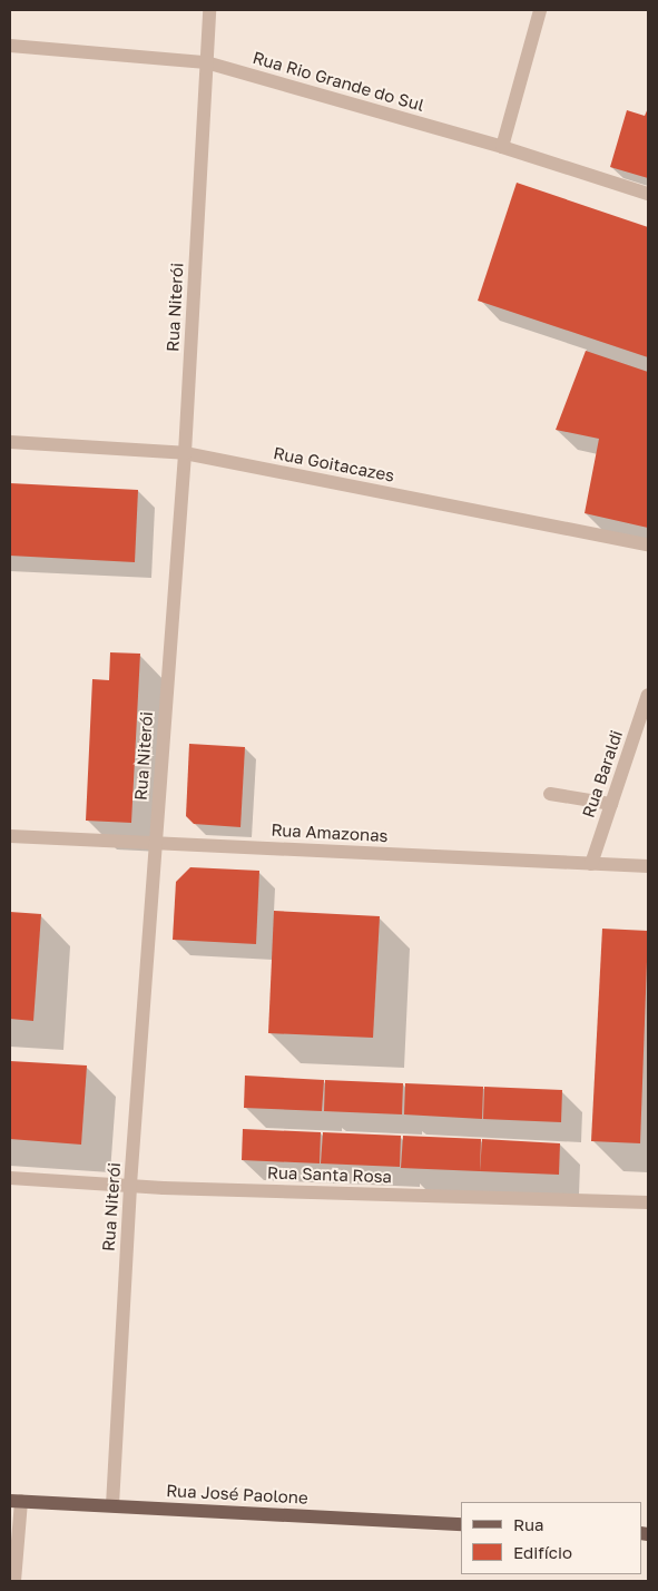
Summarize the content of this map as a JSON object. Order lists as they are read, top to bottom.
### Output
{
  "streets": {
    "main road": ["Rua José Paolone"],
    "street": [
      "Rua Rio Grande do Sul",
      "Rua Niterói",
      "Rua Goitacazes",
      "Rua Baraldi",
      "Rua Amazonas",
      "Rua Santa Rosa"
    ]
  },
  "crossings": [
    ["Rua Rio Grande do Sul", "Rua Niterói"],
    ["Rua Niterói", "Rua Goitacazes"],
    ["Rua Niterói", "Rua Amazonas"],
    ["Rua Niterói", "Rua Santa Rosa"],
    ["Rua Niterói", "Rua José Paolone"],
    ["Rua Baraldi", "Rua Amazonas"]
  ],
  "legend": ["Rua", "Edifício"]
}
